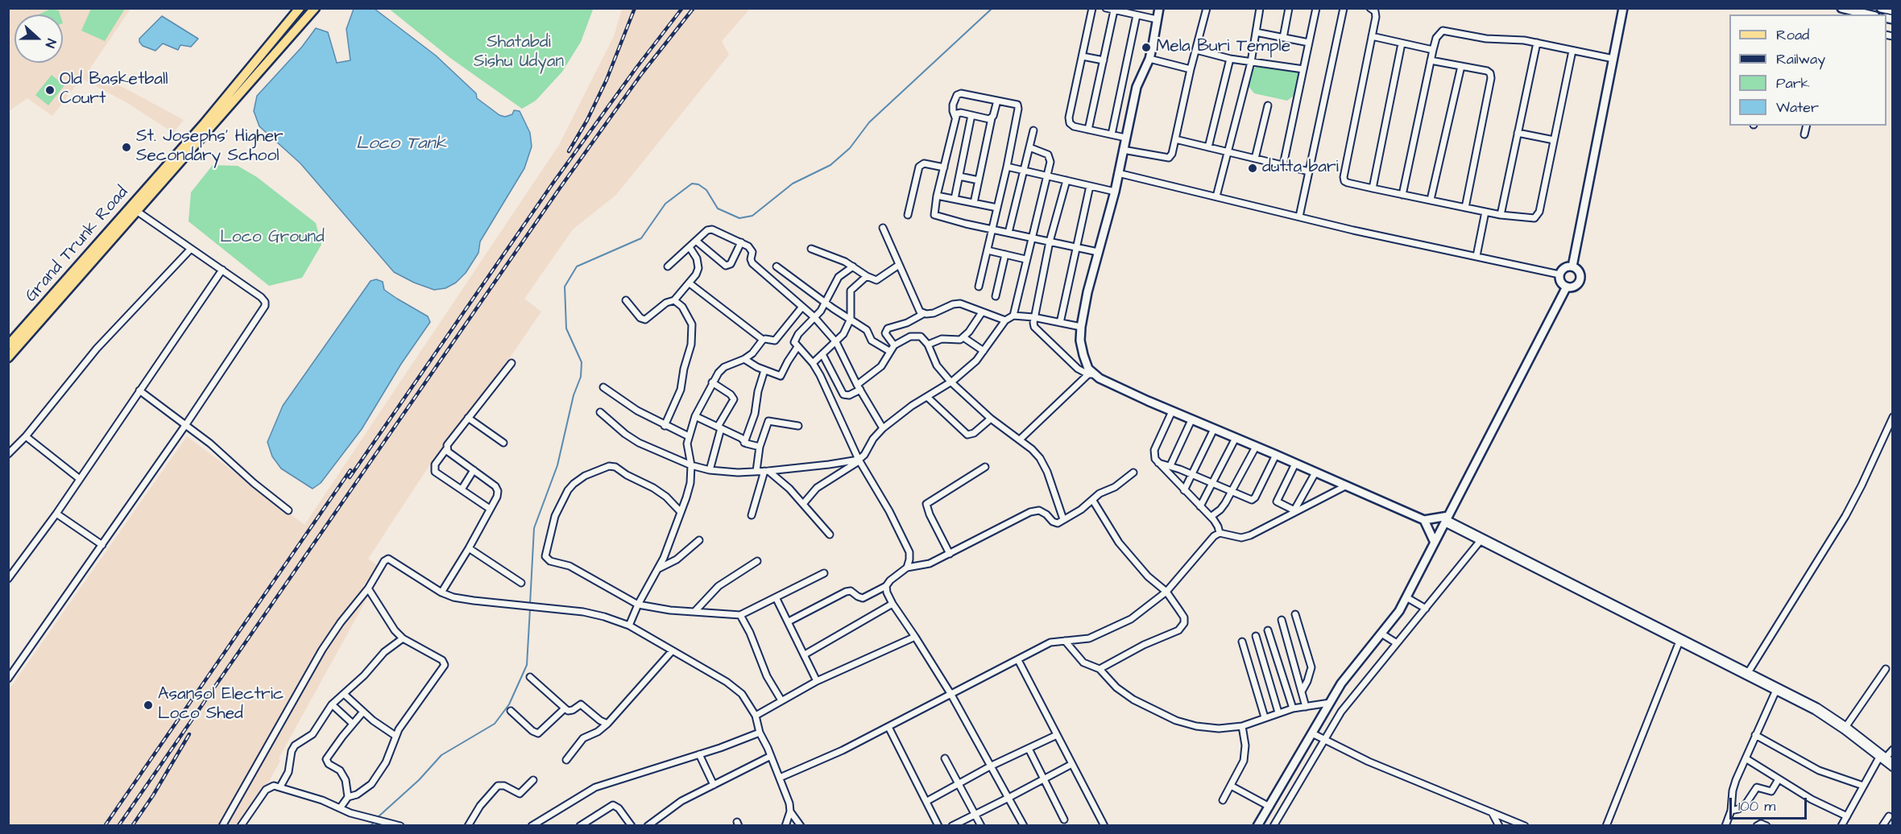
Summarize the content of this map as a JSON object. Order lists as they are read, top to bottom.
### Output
{
  "streets": {
    "main road": ["Grand Trunk Road"]
  },
  "water": ["Loco Tank"],
  "parks": ["Shatabdi Sishu Udyan", "Loco Ground"],
  "places": [
    "Mela Buri Temple",
    "Old Basketball Court",
    "St. Josephs' Higher Secondary School",
    "dutta bari",
    "Asansol Electric Loco Shed"
  ],
  "legend": [
    "Road",
    "Railway",
    "Park",
    "Water"
  ],
  "scale_bar": "100 m",
  "north": "right"
}
